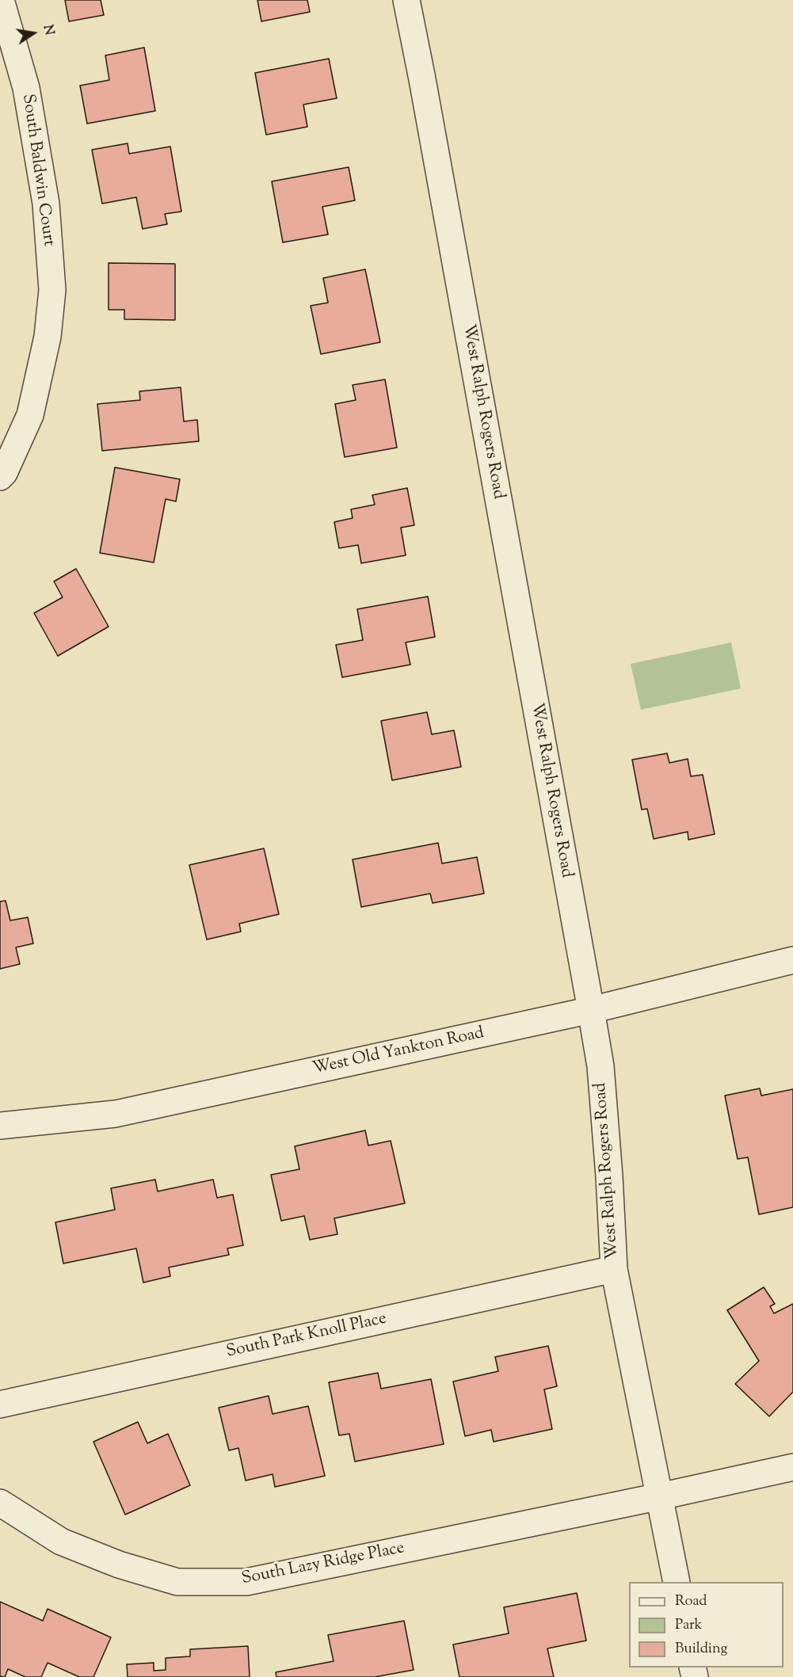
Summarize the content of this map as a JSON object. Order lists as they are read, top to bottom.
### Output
{
  "streets": {
    "street": [
      "South Baldwin Court",
      "West Ralph Rogers Road",
      "West Old Yankton Road",
      "South Park Knoll Place",
      "South Lazy Ridge Place"
    ]
  },
  "crossings": [
    ["West Ralph Rogers Road", "West Old Yankton Road"],
    ["West Ralph Rogers Road", "South Park Knoll Place"],
    ["West Ralph Rogers Road", "South Lazy Ridge Place"]
  ],
  "legend": ["Road", "Park", "Building"],
  "north": "right"
}
